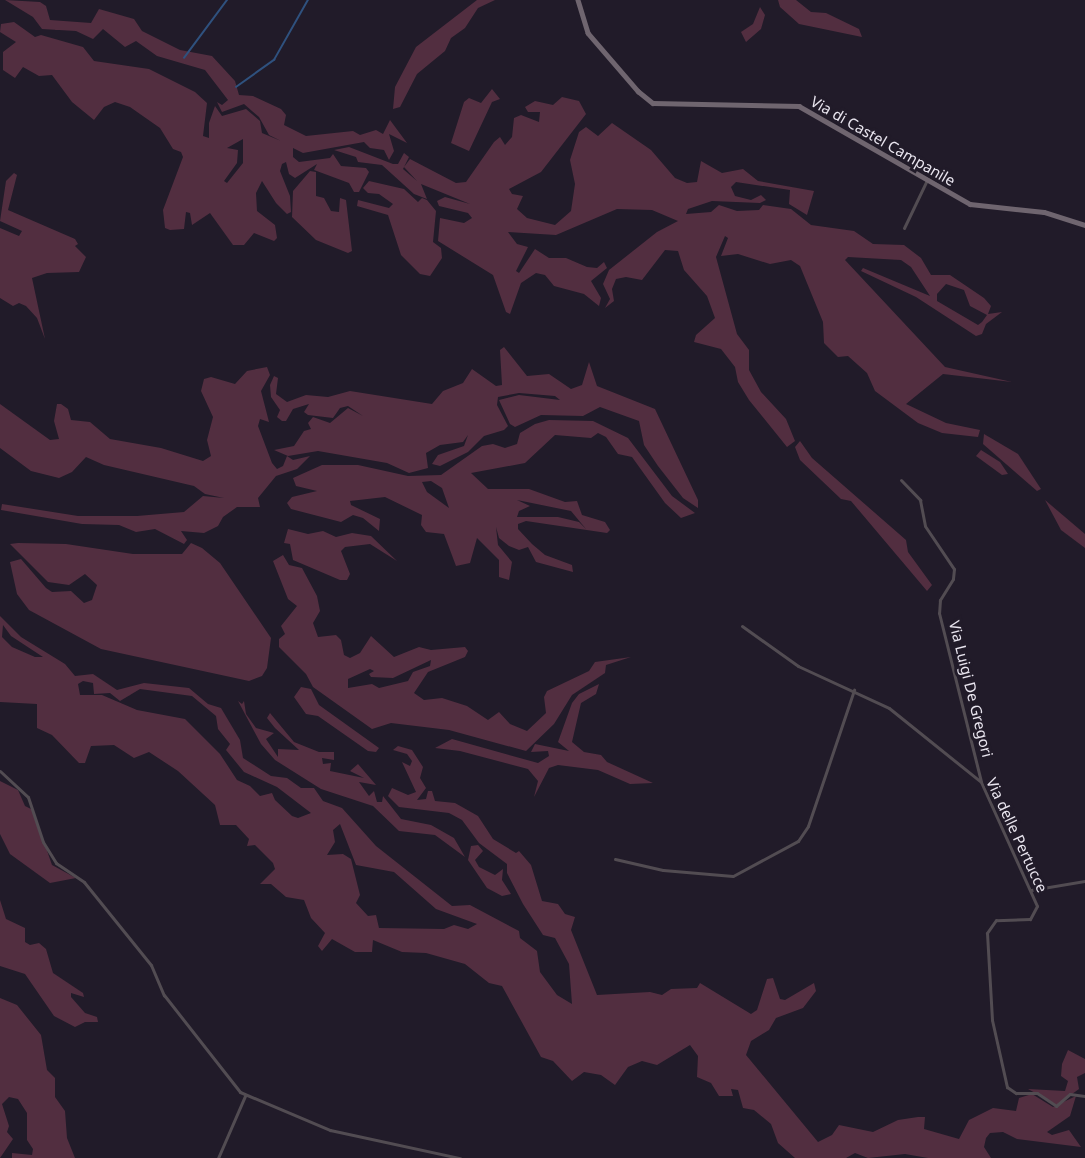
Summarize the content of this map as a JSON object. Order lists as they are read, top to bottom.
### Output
{
  "streets": {
    "street": ["Via di Castel Campanile", "Via Luigi De Gregori", "Via delle Pertucce"]
  },
  "crossings": [
    ["Via Luigi De Gregori", "Via delle Pertucce"]
  ]
}
